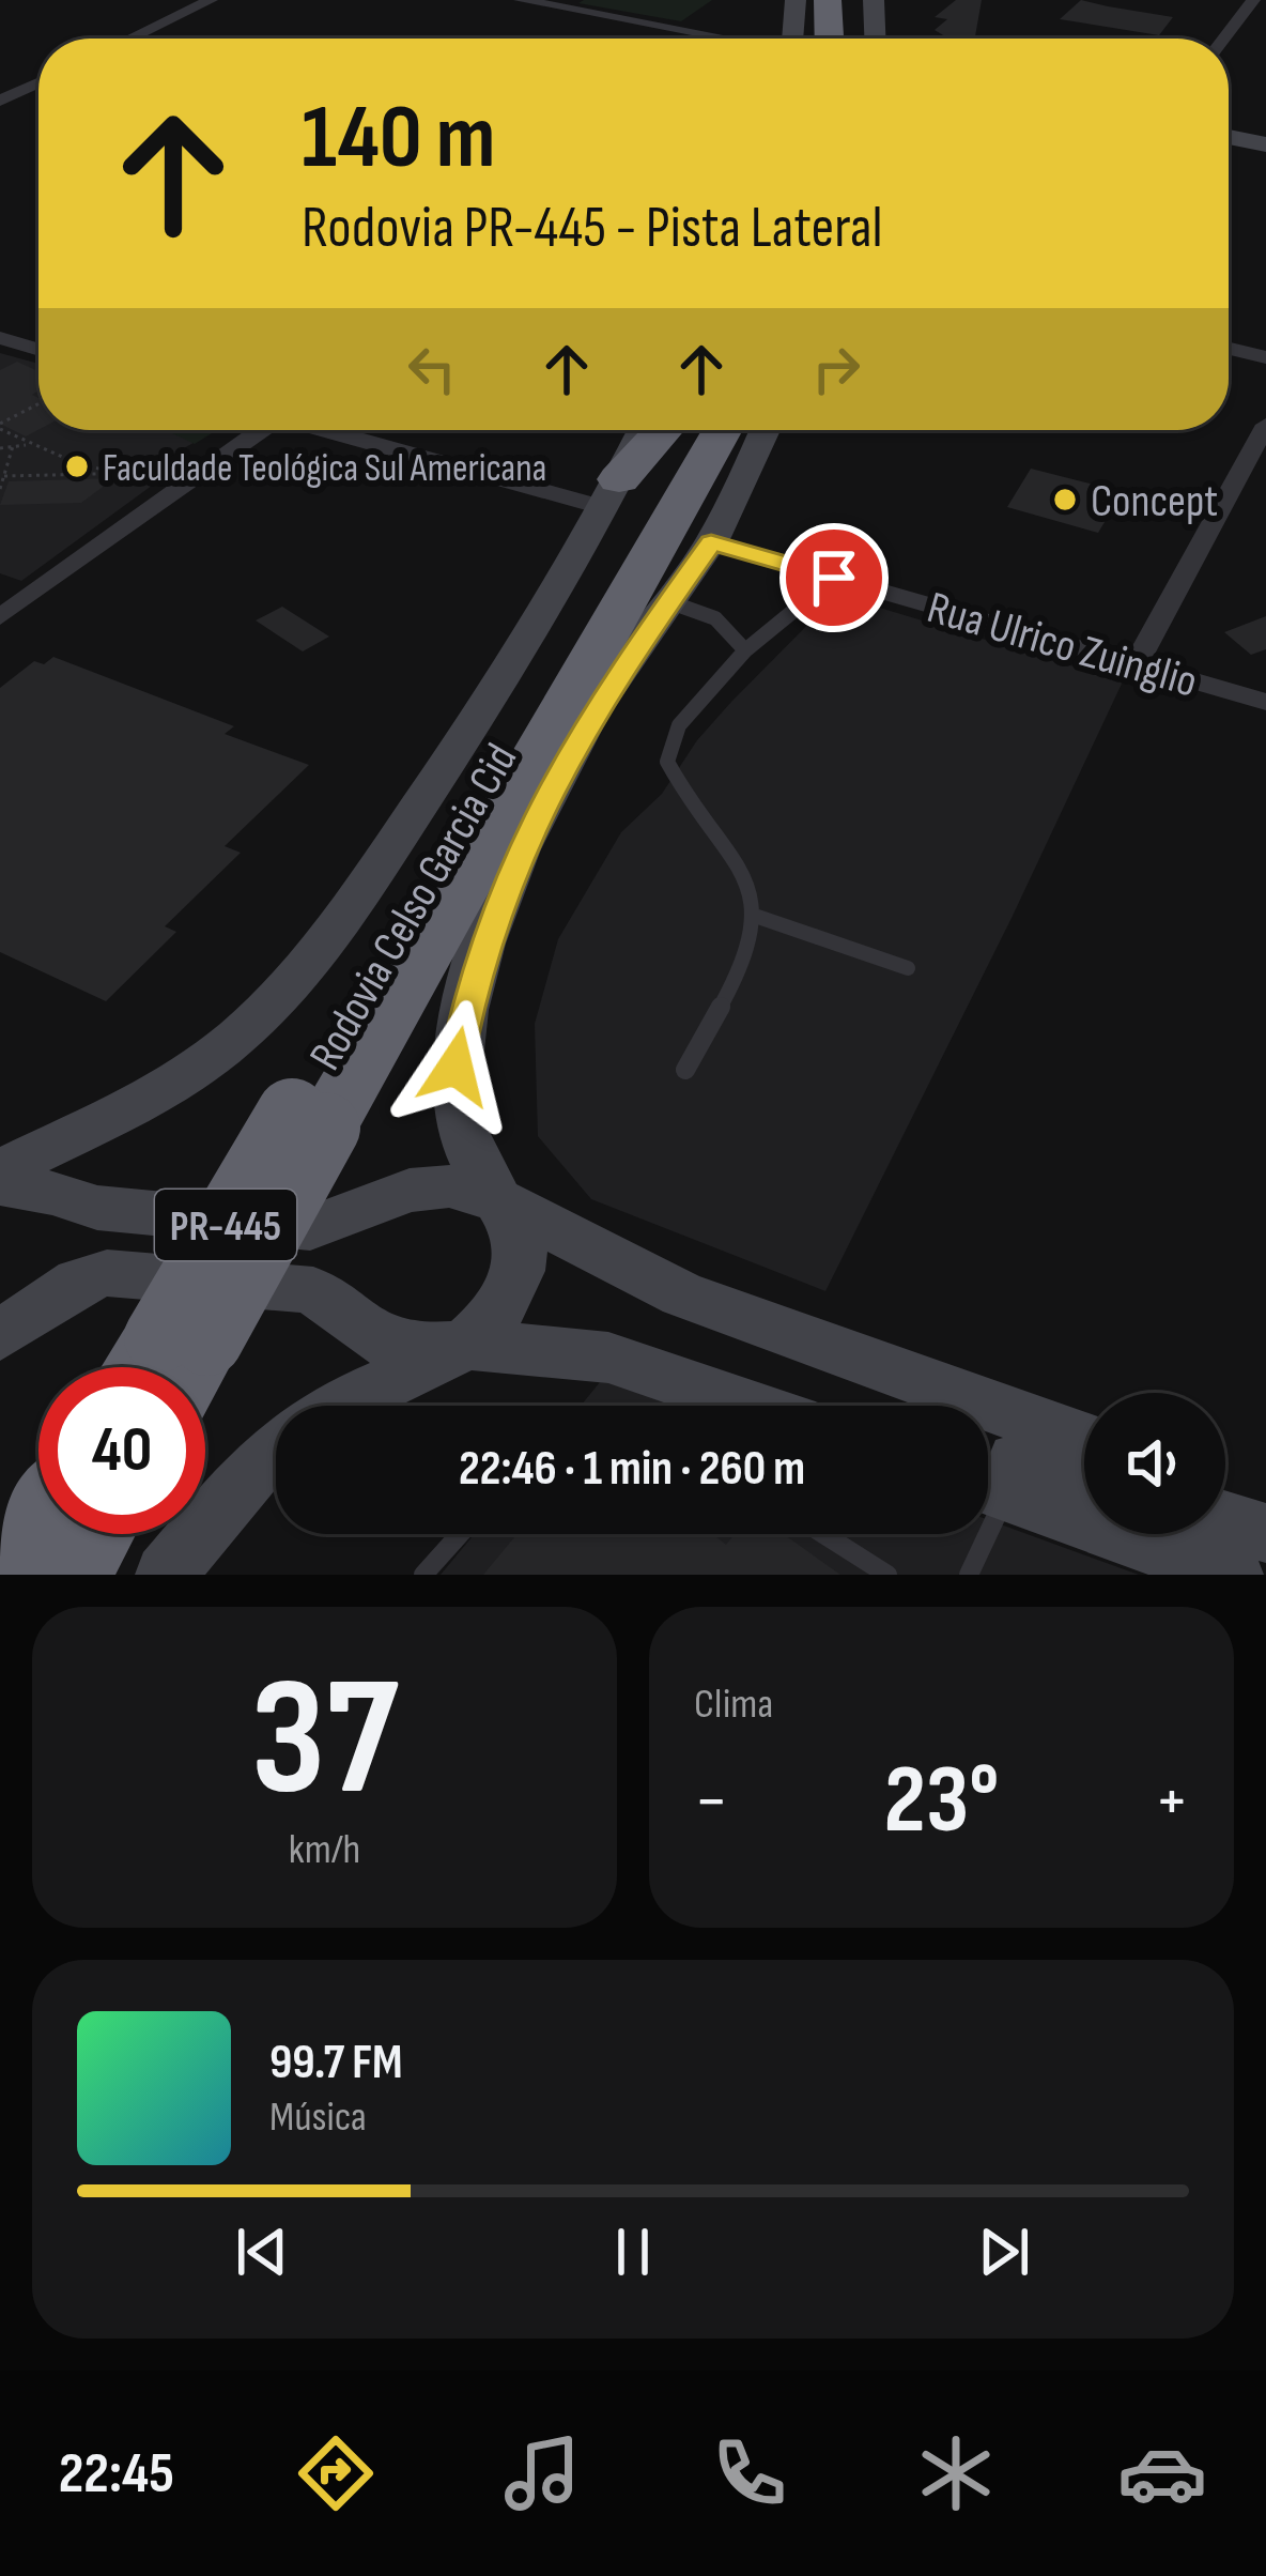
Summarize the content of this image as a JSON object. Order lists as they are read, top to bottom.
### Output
{
  "streets": {
    "highway": ["Rodovia Celso Garcia Cid"],
    "street": ["Rua Ulrico Zuinglio"]
  },
  "crossings": [
    ["Rua Ulrico Zuinglio", "Rodovia Celso Garcia Cid"]
  ],
  "places": ["Faculdade Teológica Sul Americana", "Concept"],
  "page": {
    "turn": ["140 m", "Rodovia PR-445 - Pista Lateral"],
    "limit": "40",
    "trip": "22:46 · 1 min · 260 m",
    "tile": [
      ["37", "km/h"],
      "Clima"
    ],
    "heat": ["−", "23°", "+"],
    "song": ["99.7 FM", "Música"],
    "tabs": "22:45"
  }
}
